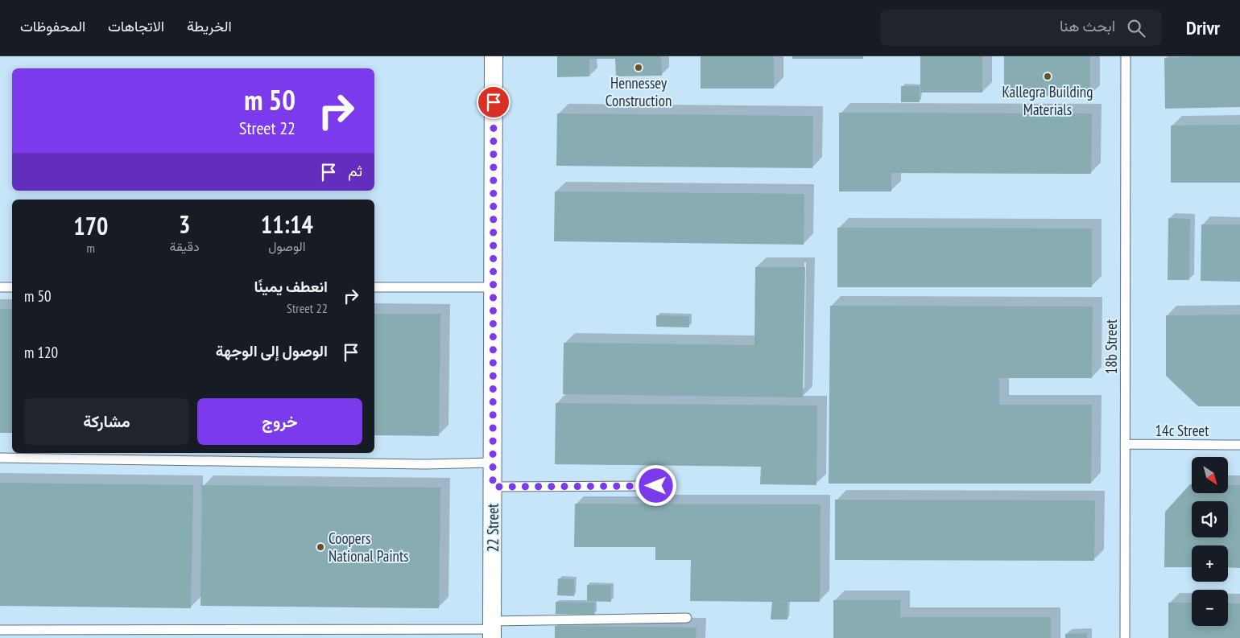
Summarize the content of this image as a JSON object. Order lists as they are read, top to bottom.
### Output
{
  "streets": {
    "street": ["22 Street"],
    "lane": ["18b Street", "14c Street"]
  },
  "crossings": [
    ["18b Street", "14c Street"]
  ],
  "places": ["Hennessey Construction", "Kallegra Building Materials", "Coopers National Paints"],
  "north": "bottom right",
  "page": {
    "header": "Drivr",
    "search": "ابحث هنا",
    "nav": ["الخريطة", "الاتجاهات", "المحفوظات"],
    "turn": ["50 m", "22 Street"],
    "then": "ثم",
    "eta": [
      "11:14",
      "الوصول",
      "3",
      "دقيقة",
      "170",
      "m"
    ],
    "list": [
      {
        "name": "انعطف يمينًا",
        "note": "22 Street",
        "value": "50 m"
      },
      {
        "name": "الوصول إلى الوجهة",
        "value": "120 m"
      }
    ],
    "buttons": ["خروج", "مشاركة"],
    "map_buttons": ["+", "−"]
  }
}
